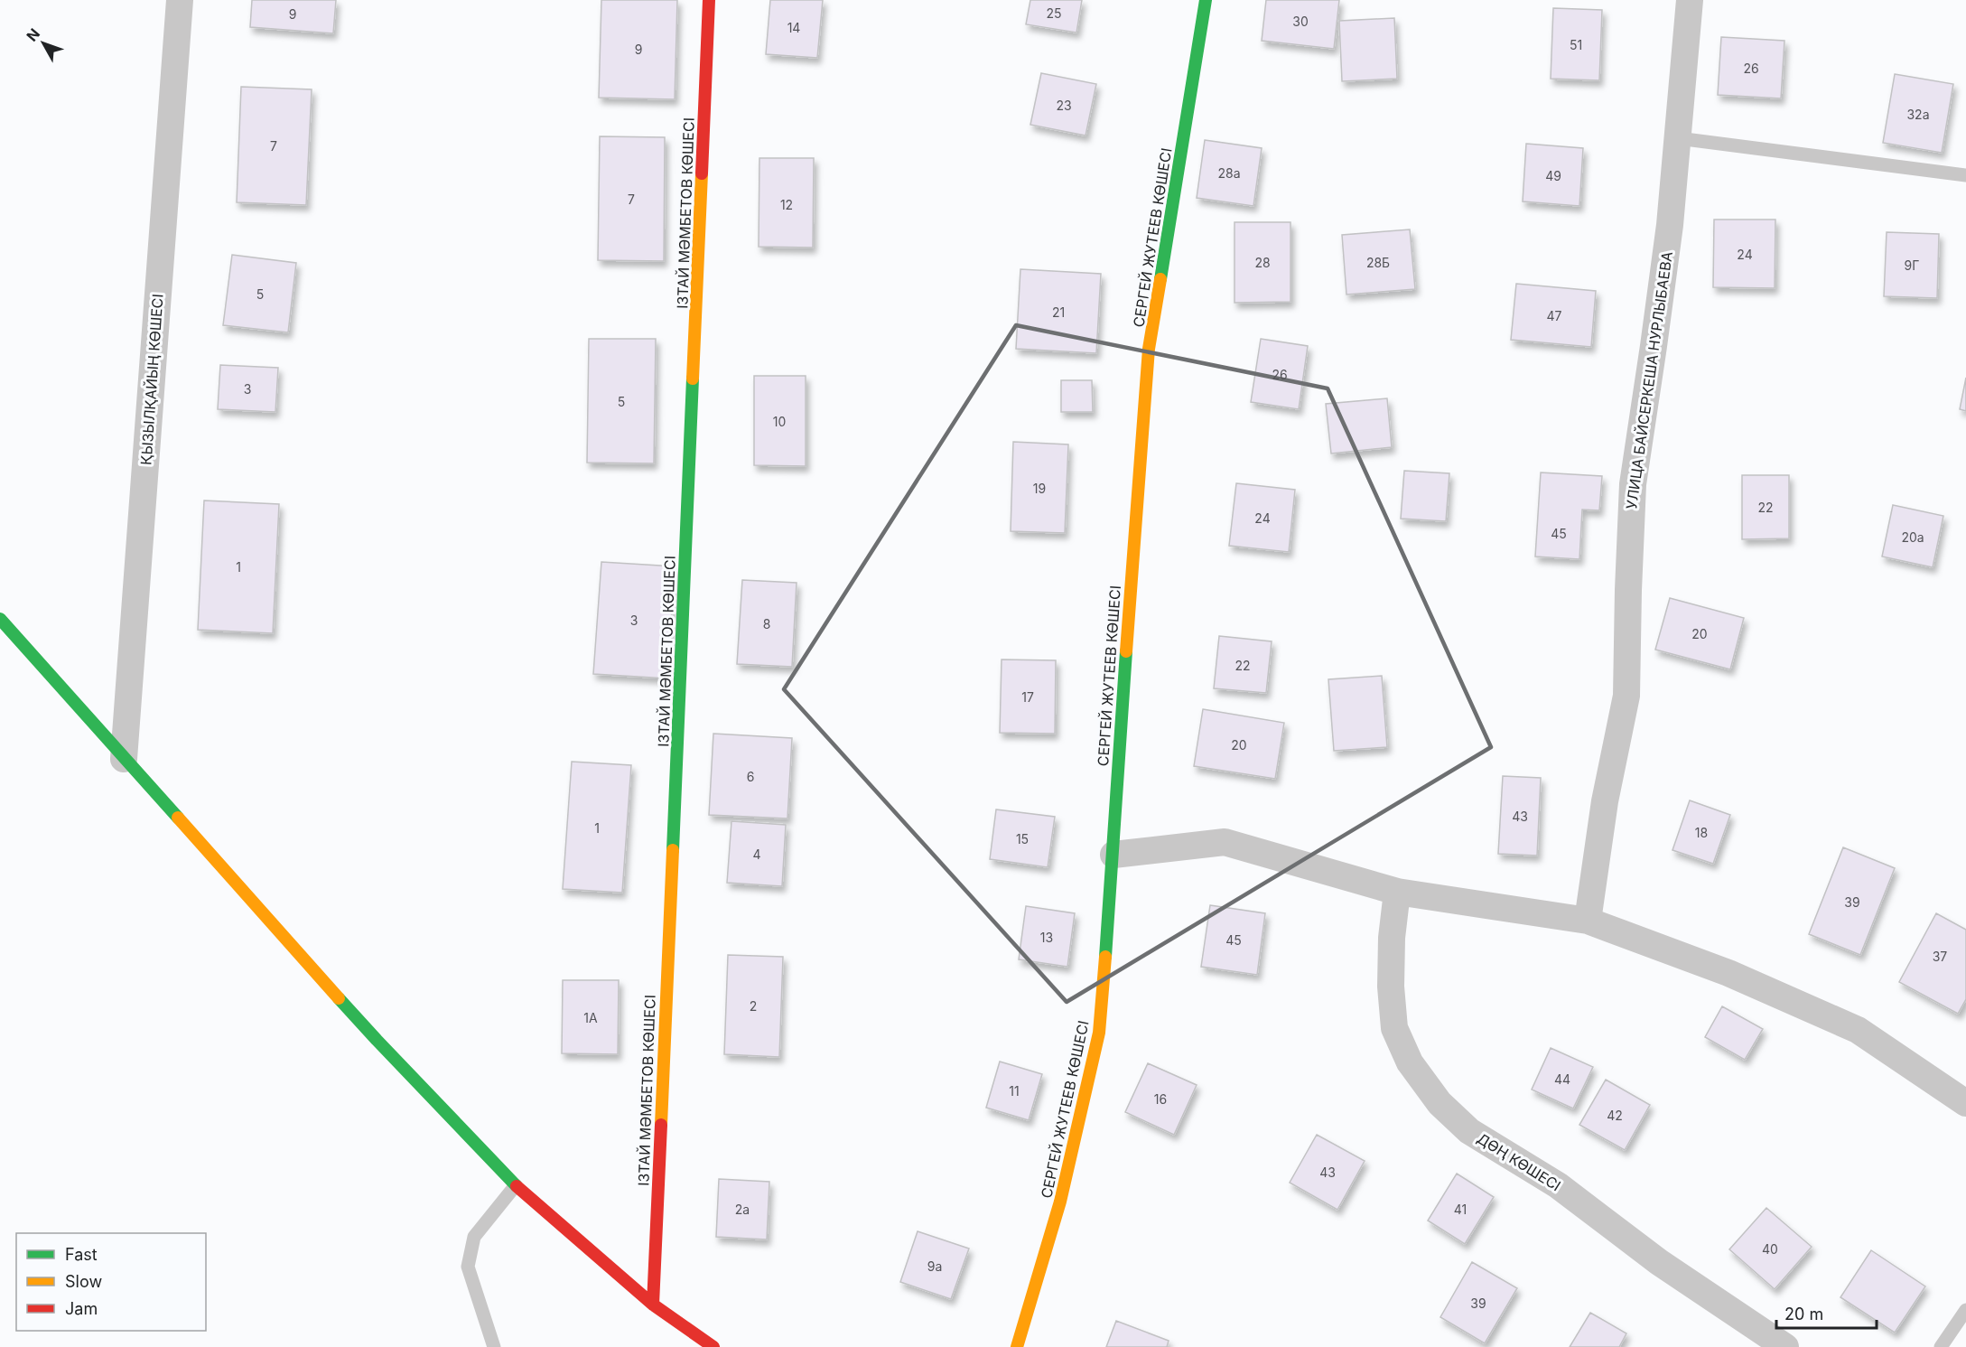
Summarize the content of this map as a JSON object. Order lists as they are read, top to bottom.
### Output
{
  "streets": {
    "street": [
      "ІЗТАЙ МӘМБЕТОВ КӨШЕСІ",
      "СЕРГЕЙ ЖУТЕЕВ КӨШЕСІ",
      "ҚЫЗЫЛҚАЙЫҢ КӨШЕСІ",
      "УЛИЦА БАЙСЕРКЕША НУРЛЫБАЕВА",
      "ДӨҢ КӨШЕСІ"
    ]
  },
  "house_numbers": [
    "25",
    "9",
    "30",
    "14",
    "51",
    "9",
    "26",
    "23",
    "32а",
    "7",
    "28а",
    "49",
    "7",
    "12",
    "24",
    "28",
    "28Б",
    "9Г",
    "5",
    "21",
    "47",
    "26",
    "3",
    "5",
    "10",
    "19",
    "22",
    "24",
    "45",
    "20а",
    "1",
    "3",
    "8",
    "20",
    "22",
    "17",
    "20",
    "6",
    "43",
    "1",
    "18",
    "15",
    "4",
    "39",
    "13",
    "45",
    "37",
    "2",
    "1А",
    "44",
    "11",
    "16",
    "42",
    "43",
    "2а",
    "41",
    "40",
    "9а",
    "39"
  ],
  "legend": ["Fast", "Slow", "Jam"],
  "scale_bar": "20 m",
  "north": "top left"
}
